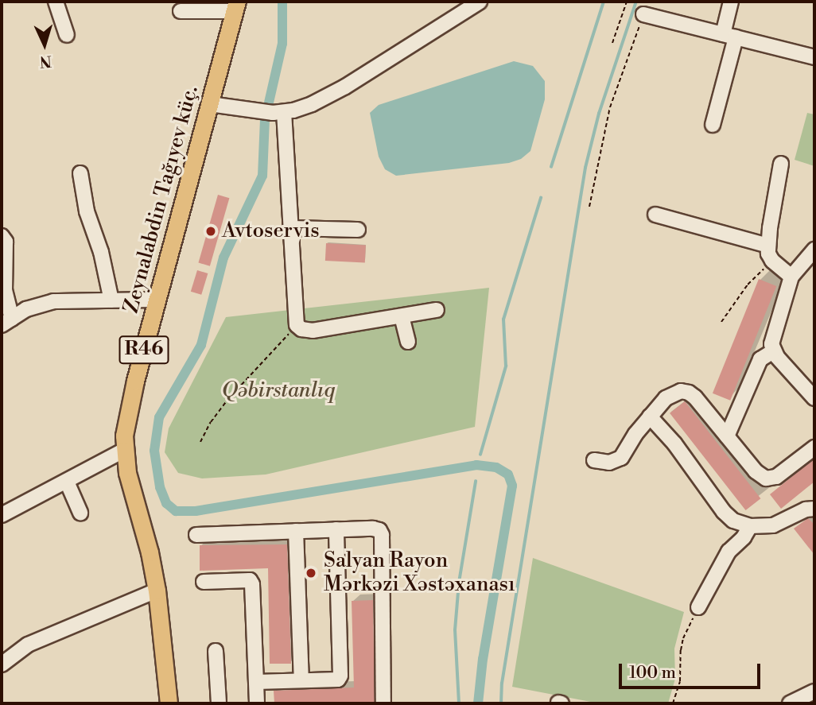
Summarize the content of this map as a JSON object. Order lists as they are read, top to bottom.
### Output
{
  "streets": {
    "main road": ["Zeynalabdin Tağıyev küç.", "R46"]
  },
  "parks": ["Qəbirstanlıq"],
  "places": ["Avtoservis", "Salyan Rayon Mərkəzi Xəstəxanası"],
  "scale_bar": "100 m",
  "north": "bottom"
}
